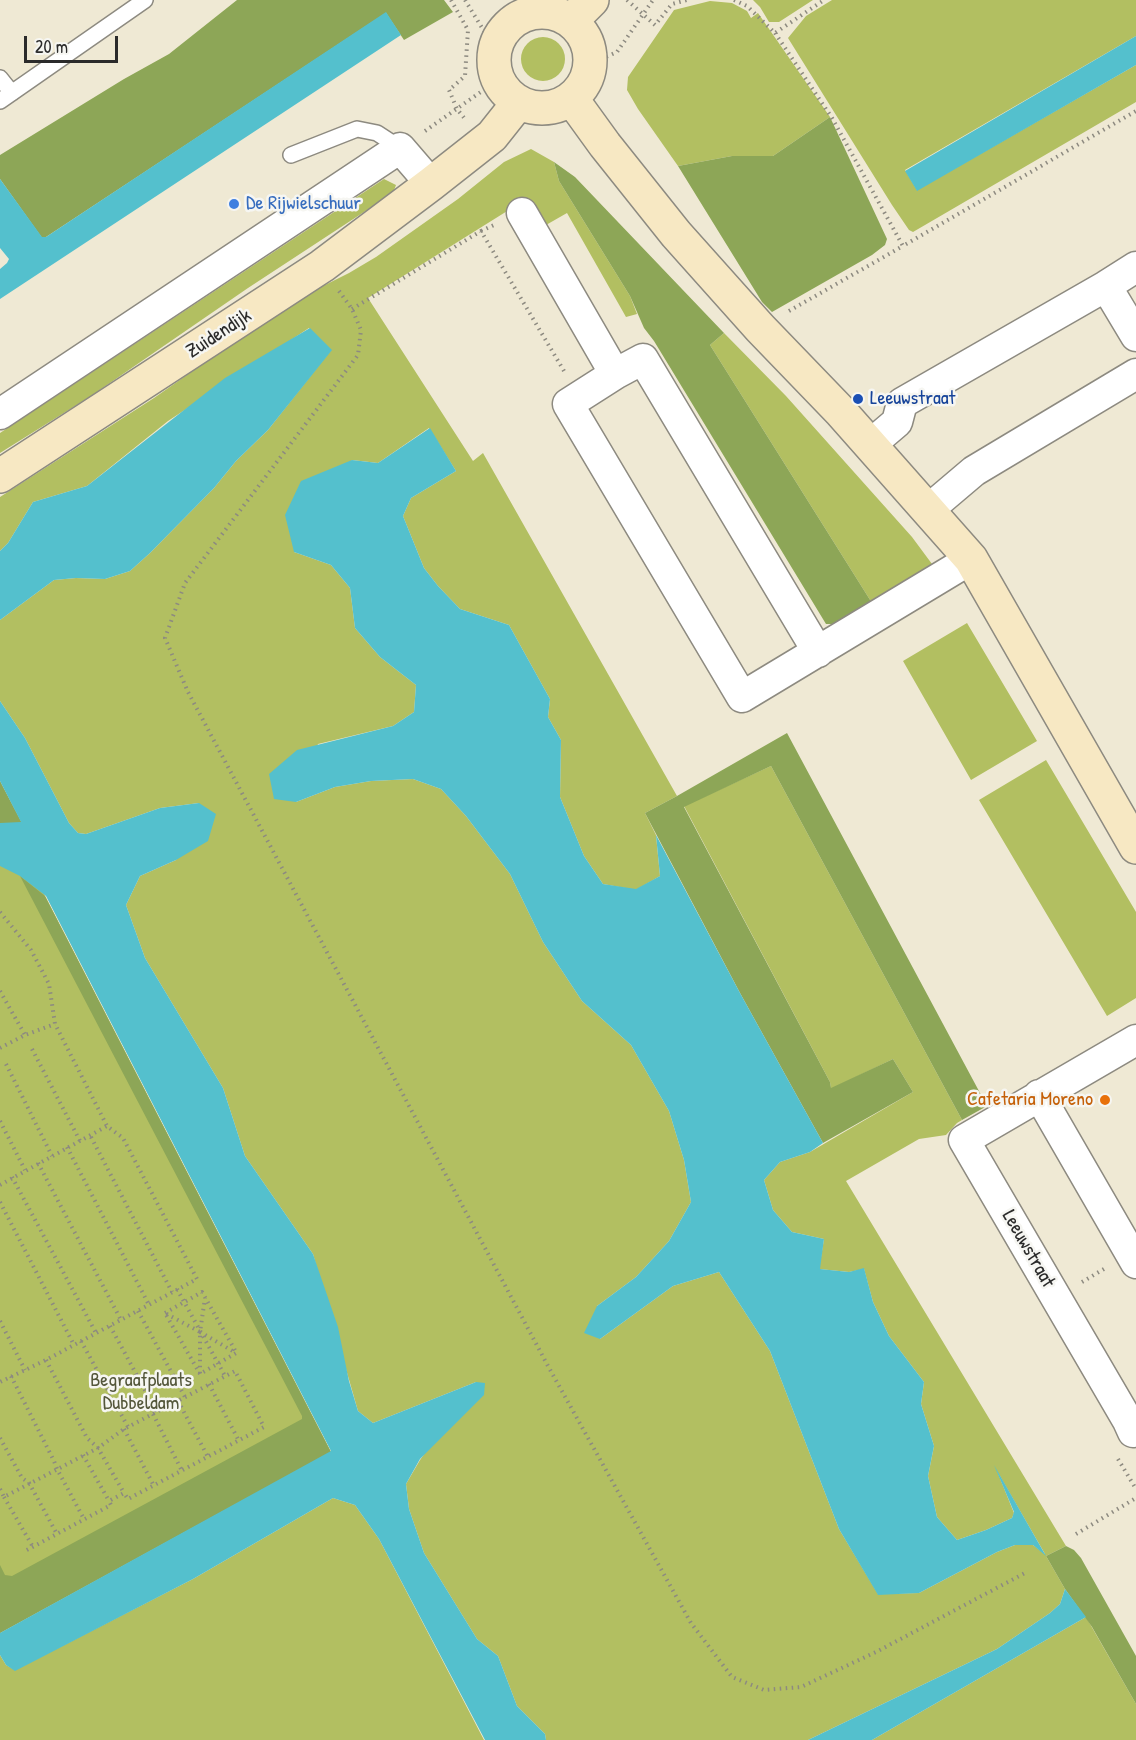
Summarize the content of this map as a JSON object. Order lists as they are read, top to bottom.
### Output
{
  "streets": {
    "street": ["Zuidendijk", "Leeuwstraat"]
  },
  "parks": ["Begraafplaats Dubbeldam"],
  "places": ["De Rijwielschuur", "Leeuwstraat", "Cafetaria Moreno"],
  "scale_bar": "20 m"
}
